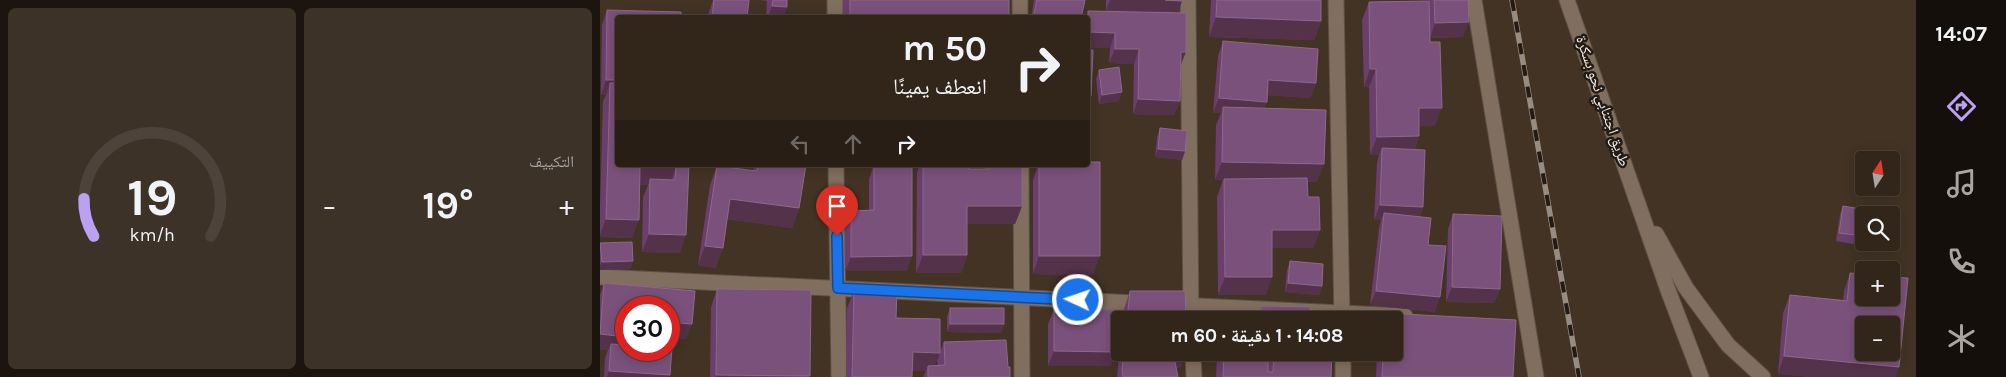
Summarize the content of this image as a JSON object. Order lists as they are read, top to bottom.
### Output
{
  "streets": {
    "street": ["طريق اجتنابي نحو بسكرة"]
  },
  "north": "top",
  "page": {
    "tabs": "14:07",
    "tile": "التكييف",
    "turn": ["50 m", "انعطف يمينًا"],
    "map_buttons": ["+", "−"],
    "heat": ["−", "19°", "+"],
    "limit": "30",
    "trip": "14:08 · 1 دقيقة · 60 m",
    "gauge": ["19", "km/h"]
  }
}
